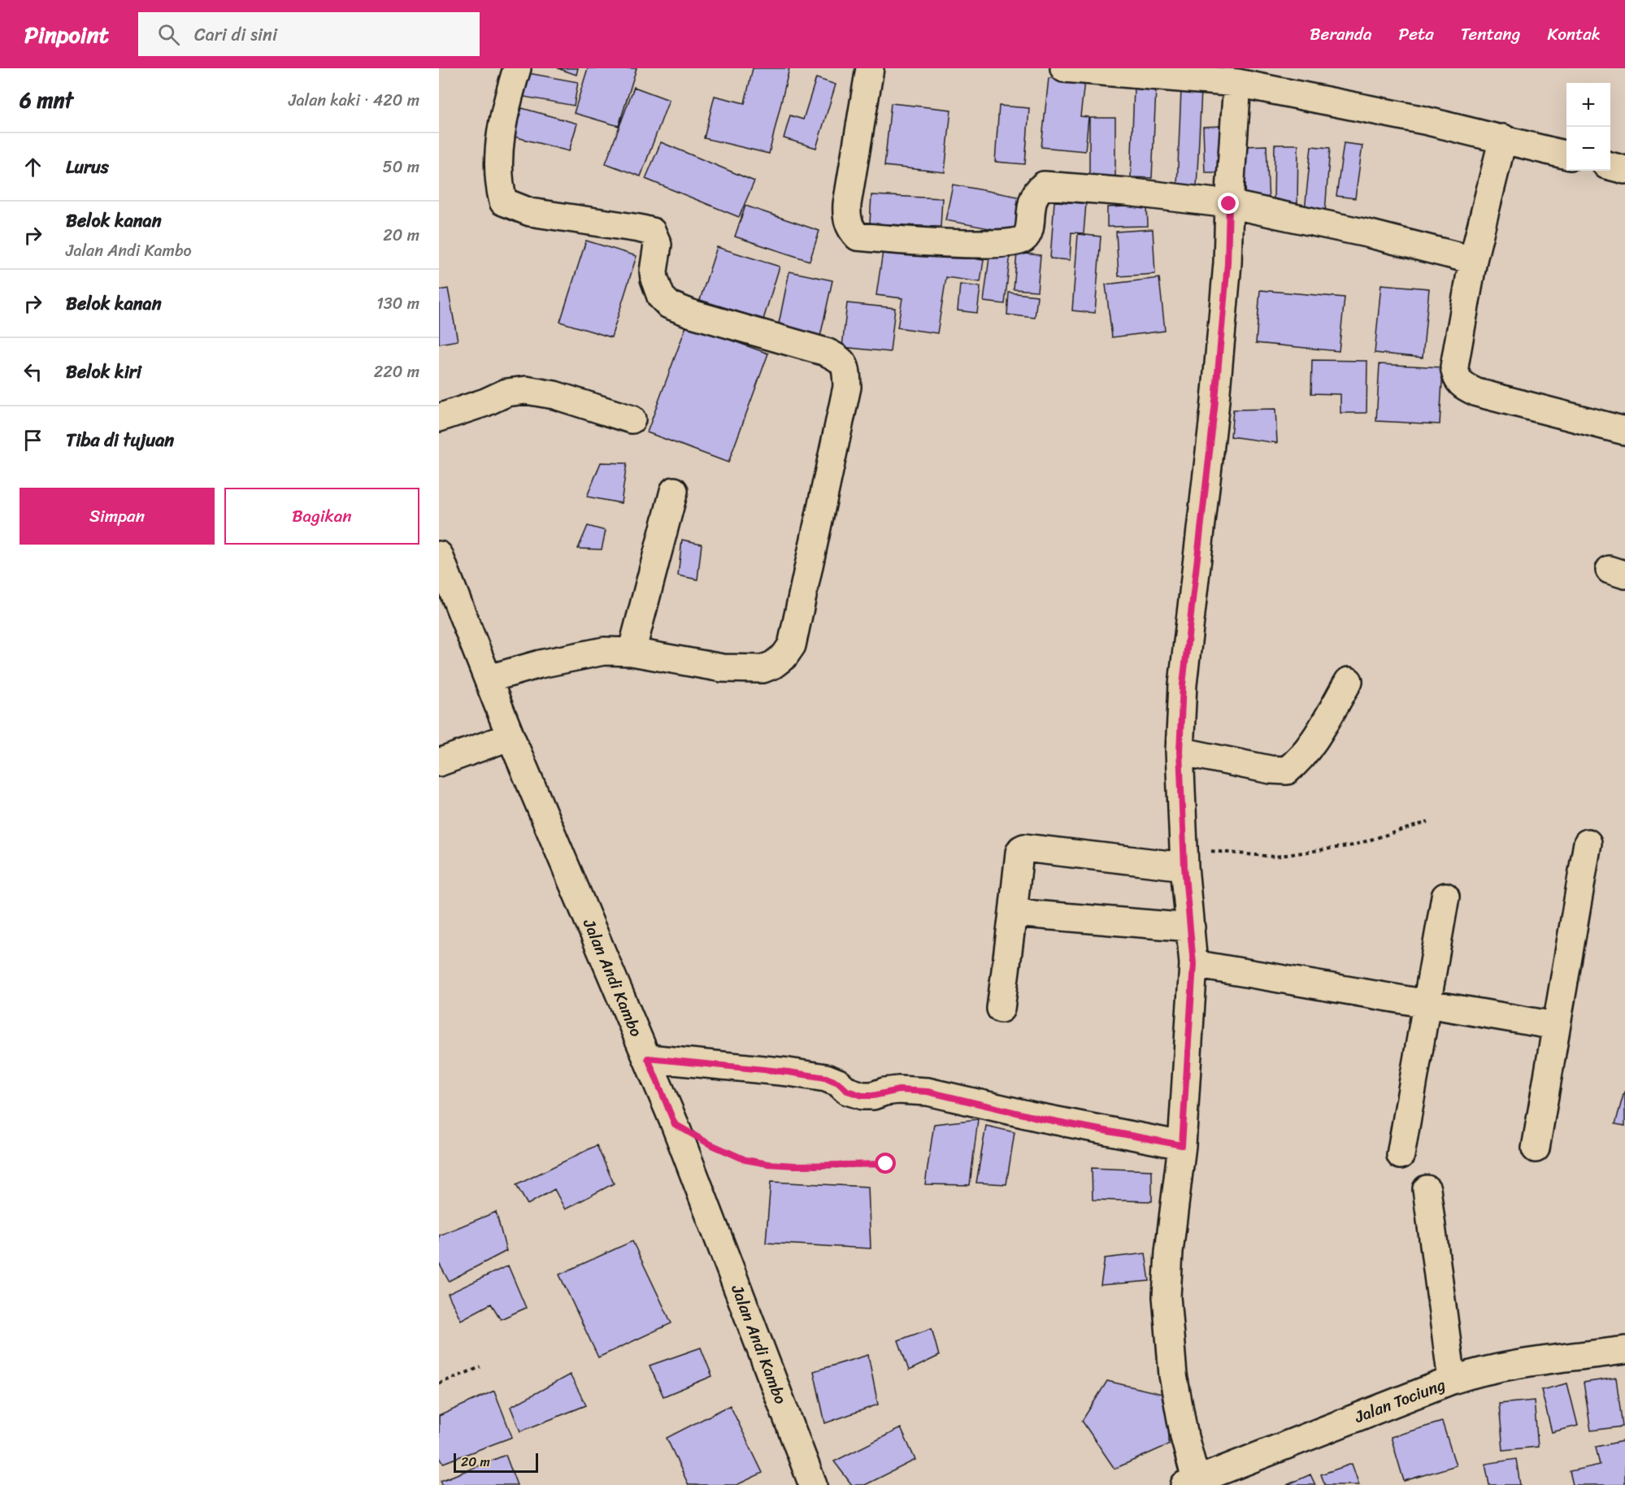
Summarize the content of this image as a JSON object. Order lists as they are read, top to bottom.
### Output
{
  "streets": {
    "street": ["Jalan Andi Kambo", "Jalan Tociung"]
  },
  "scale_bar": "20 m",
  "page": {
    "header": "Pinpoint",
    "search": "Cari di sini",
    "nav": [
      "Beranda",
      "Peta",
      "Tentang",
      "Kontak"
    ],
    "heading": ["6 mnt", "Jalan kaki · 420 m"],
    "map_buttons": ["+", "−"],
    "list": [
      ["Lurus", "50 m"],
      ["Belok kanan", "Jalan Andi Kambo", "20 m"],
      ["Belok kanan", "130 m"],
      ["Belok kiri", "220 m"],
      "Tiba di tujuan"
    ],
    "buttons": ["Simpan", "Bagikan"],
    "scale": "20 m"
  }
}
